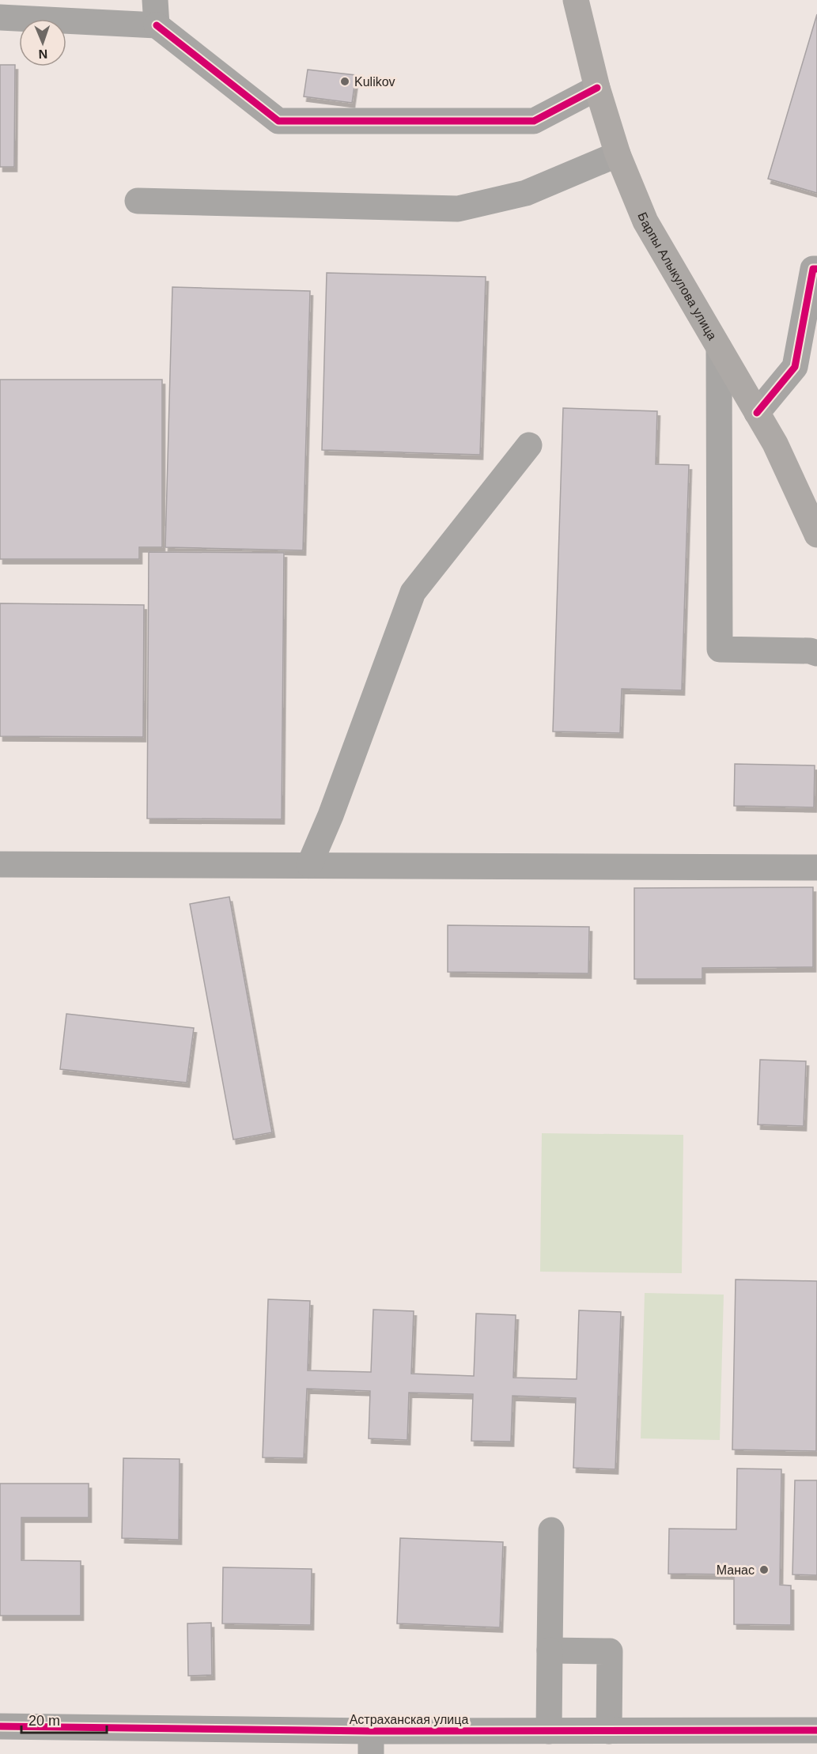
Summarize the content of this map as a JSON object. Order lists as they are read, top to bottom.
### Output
{
  "streets": {
    "main road": ["Барпы Алыкулова улица"],
    "street": ["Астраханская улица"]
  },
  "places": ["Kulikov", "Манас"],
  "scale_bar": "20 m",
  "north": "bottom"
}
